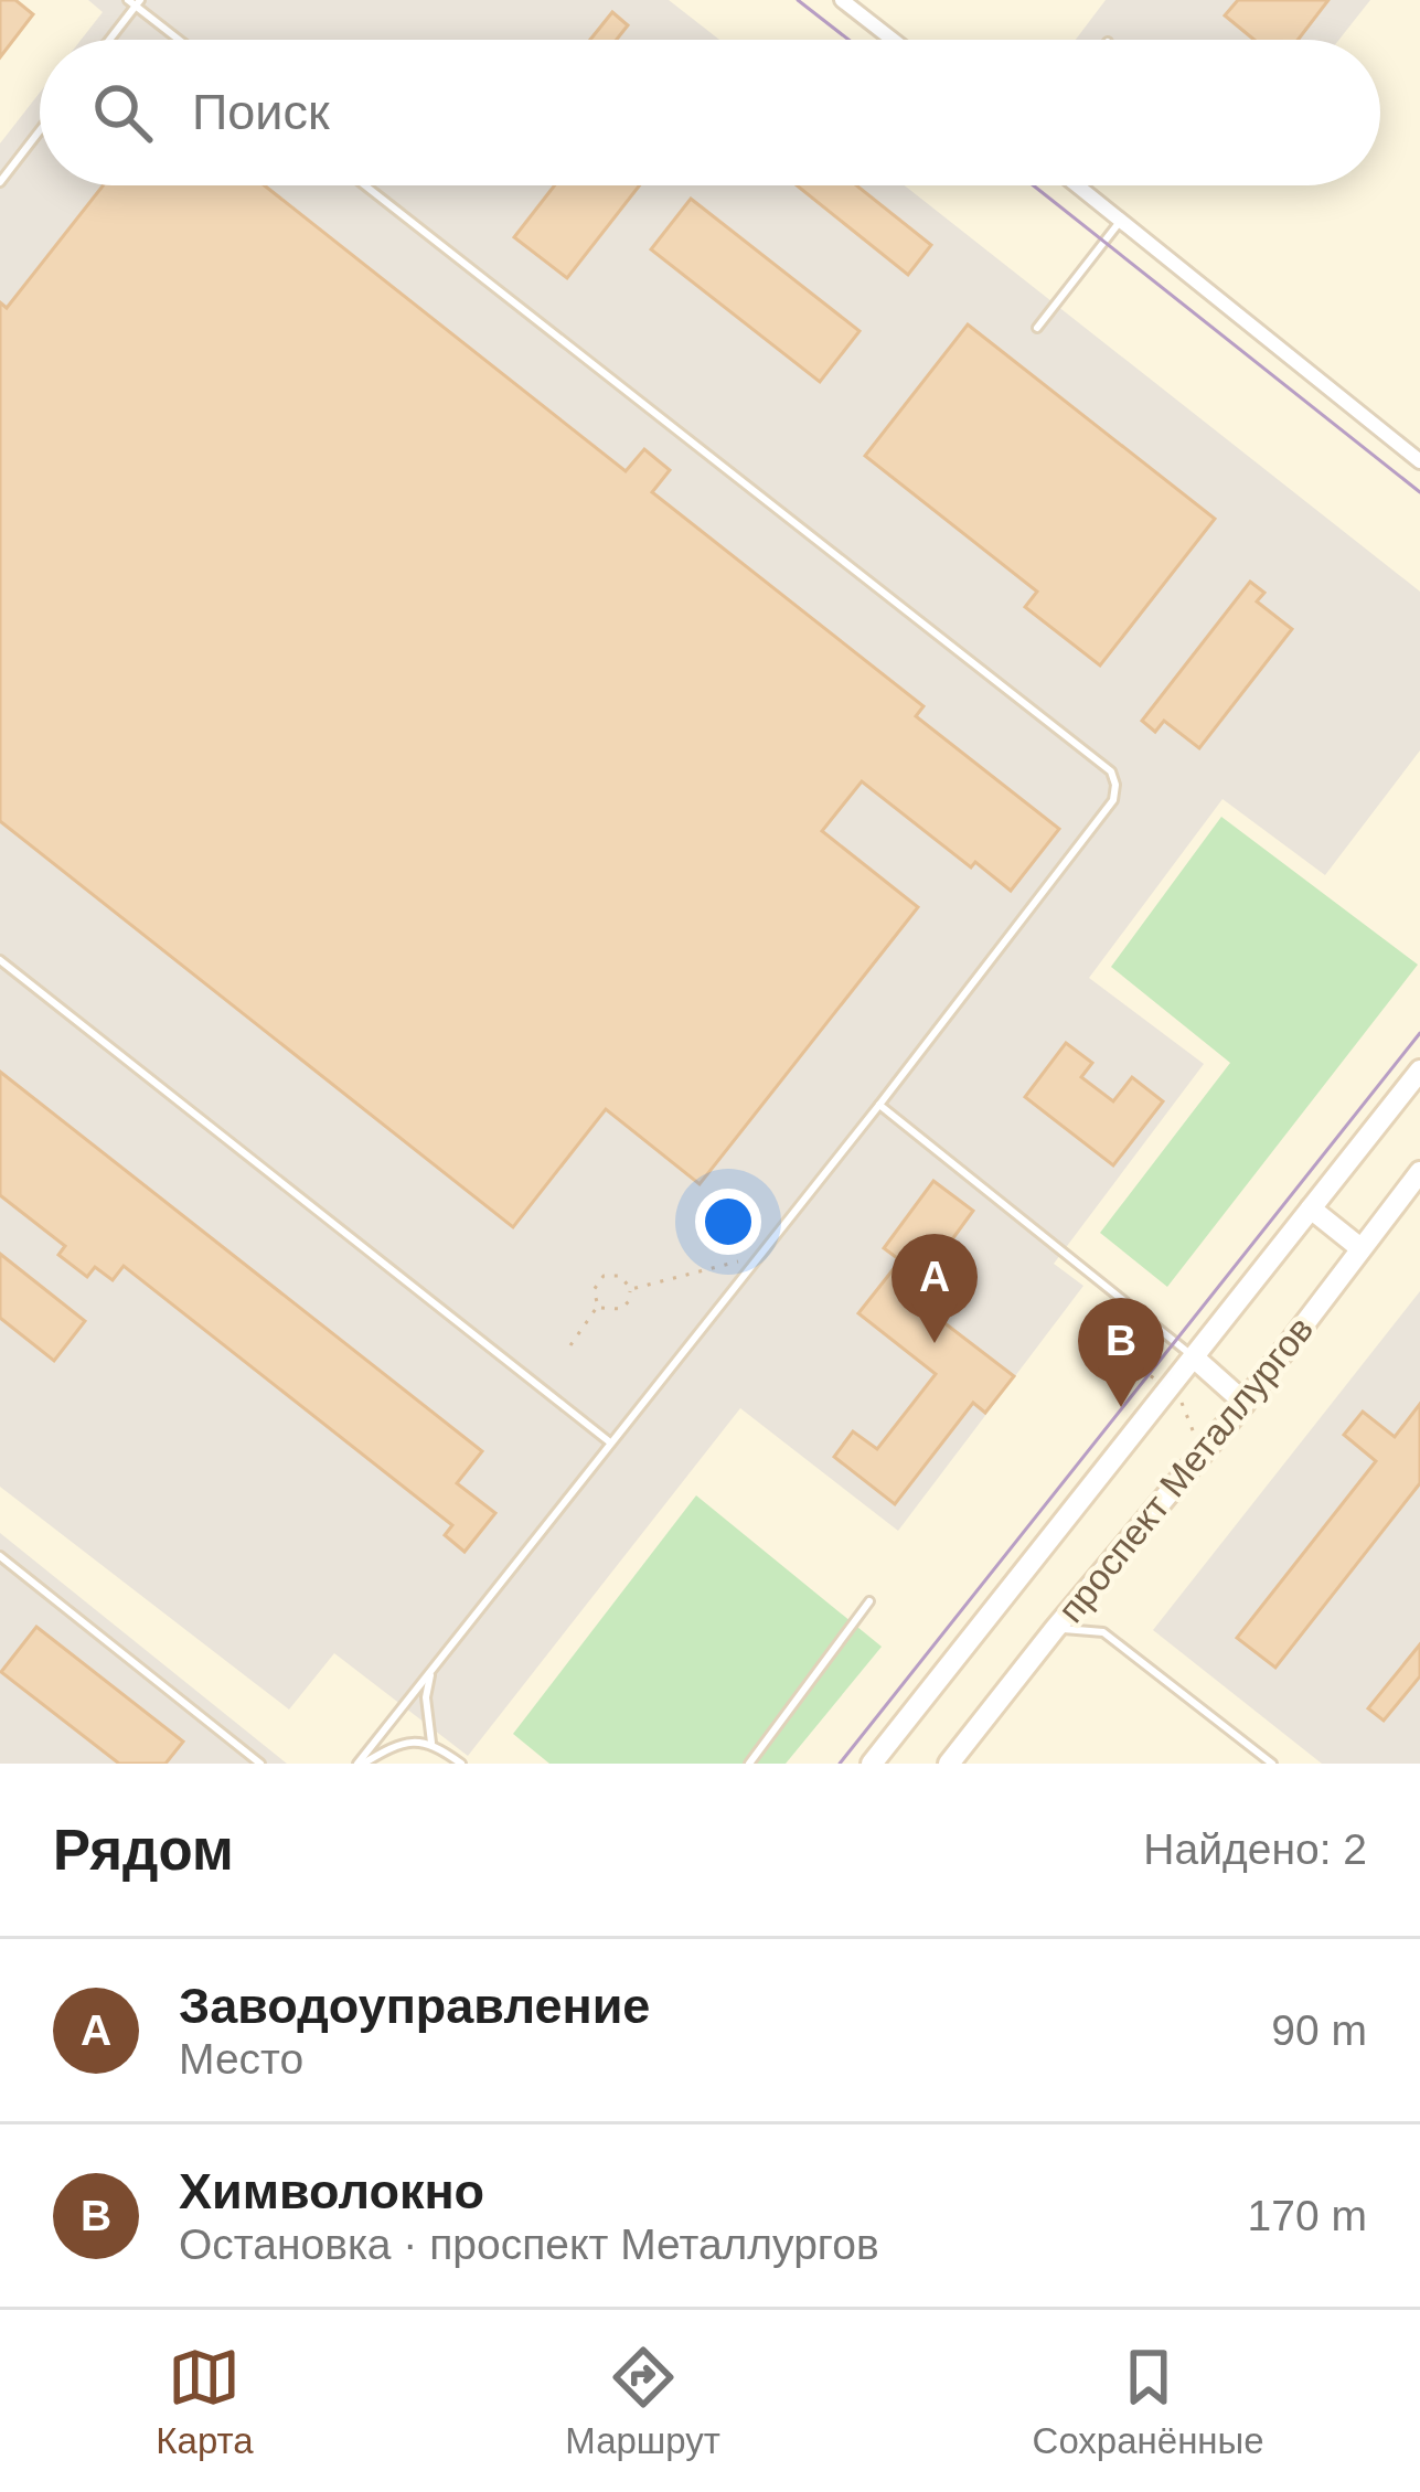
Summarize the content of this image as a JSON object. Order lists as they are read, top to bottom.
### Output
{
  "streets": {
    "street": ["проспект Металлургов"]
  },
  "page": {
    "search": "Поиск",
    "pins": ["A", "B"],
    "heading": ["Рядом", "Найдено: 2"],
    "list": [
      {
        "mark": "A",
        "name": "Заводоуправление",
        "note": "Место",
        "value": "90 m"
      },
      {
        "mark": "B",
        "name": "Химволокно",
        "note": "Остановка · проспект Металлургов",
        "value": "170 m"
      }
    ],
    "nav": ["Карта", "Маршрут", "Сохранённые"]
  }
}
